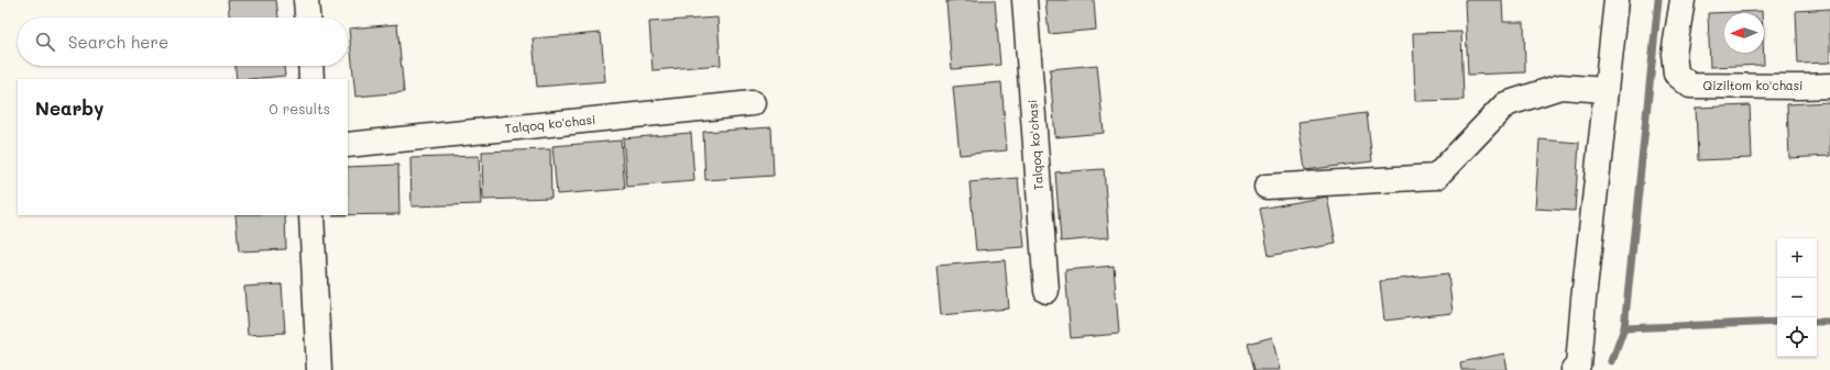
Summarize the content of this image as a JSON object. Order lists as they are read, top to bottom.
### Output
{
  "streets": {
    "street": ["Qiziltom ko'chasi", "Talqoq ko'chasi"]
  },
  "north": "left",
  "page": {
    "search": "Search here",
    "heading": ["Nearby", "0 results"],
    "map_buttons": ["+", "−"]
  }
}
